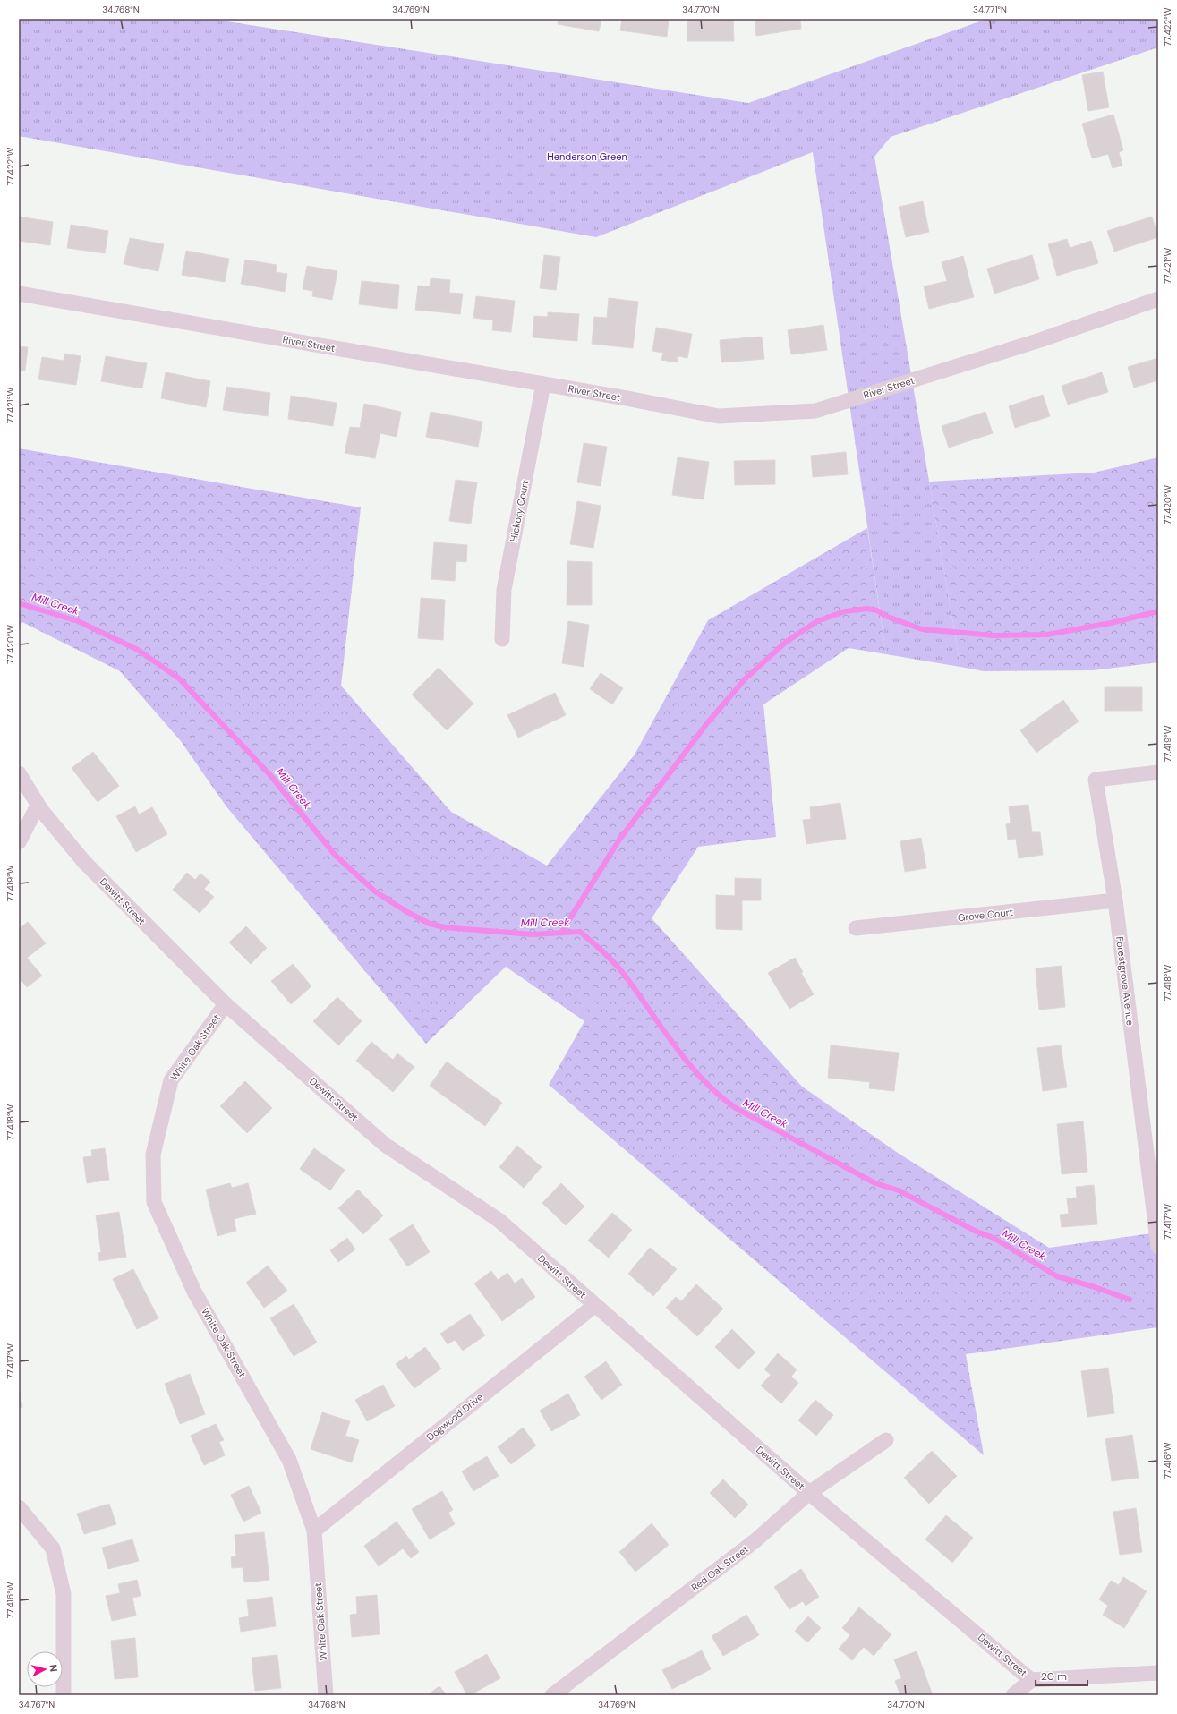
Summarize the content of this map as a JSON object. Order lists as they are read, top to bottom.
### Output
{
  "streets": {
    "street": [
      "River Street",
      "Hickory Court",
      "Dewitt Street",
      "Grove Court",
      "Forestgrove Avenue",
      "White Oak Street",
      "Dogwood Drive",
      "Red Oak Street"
    ]
  },
  "crossings": [
    ["River Street", "Hickory Court"],
    ["Dewitt Street", "White Oak Street"],
    ["Dewitt Street", "Dogwood Drive"],
    ["Dewitt Street", "Red Oak Street"],
    ["Grove Court", "Forestgrove Avenue"],
    ["White Oak Street", "Dogwood Drive"]
  ],
  "water": ["Mill Creek"],
  "parks": ["Henderson Green"],
  "scale_bar": "20 m",
  "north": "right",
  "coordinates": [
    "34.768°N",
    "34.769°N",
    "34.770°N",
    "34.771°N",
    "77.422°W",
    "77.421°W",
    "77.420°W",
    "77.419°W",
    "77.418°W",
    "77.417°W",
    "77.416°W",
    "34.767°N"
  ]
}
